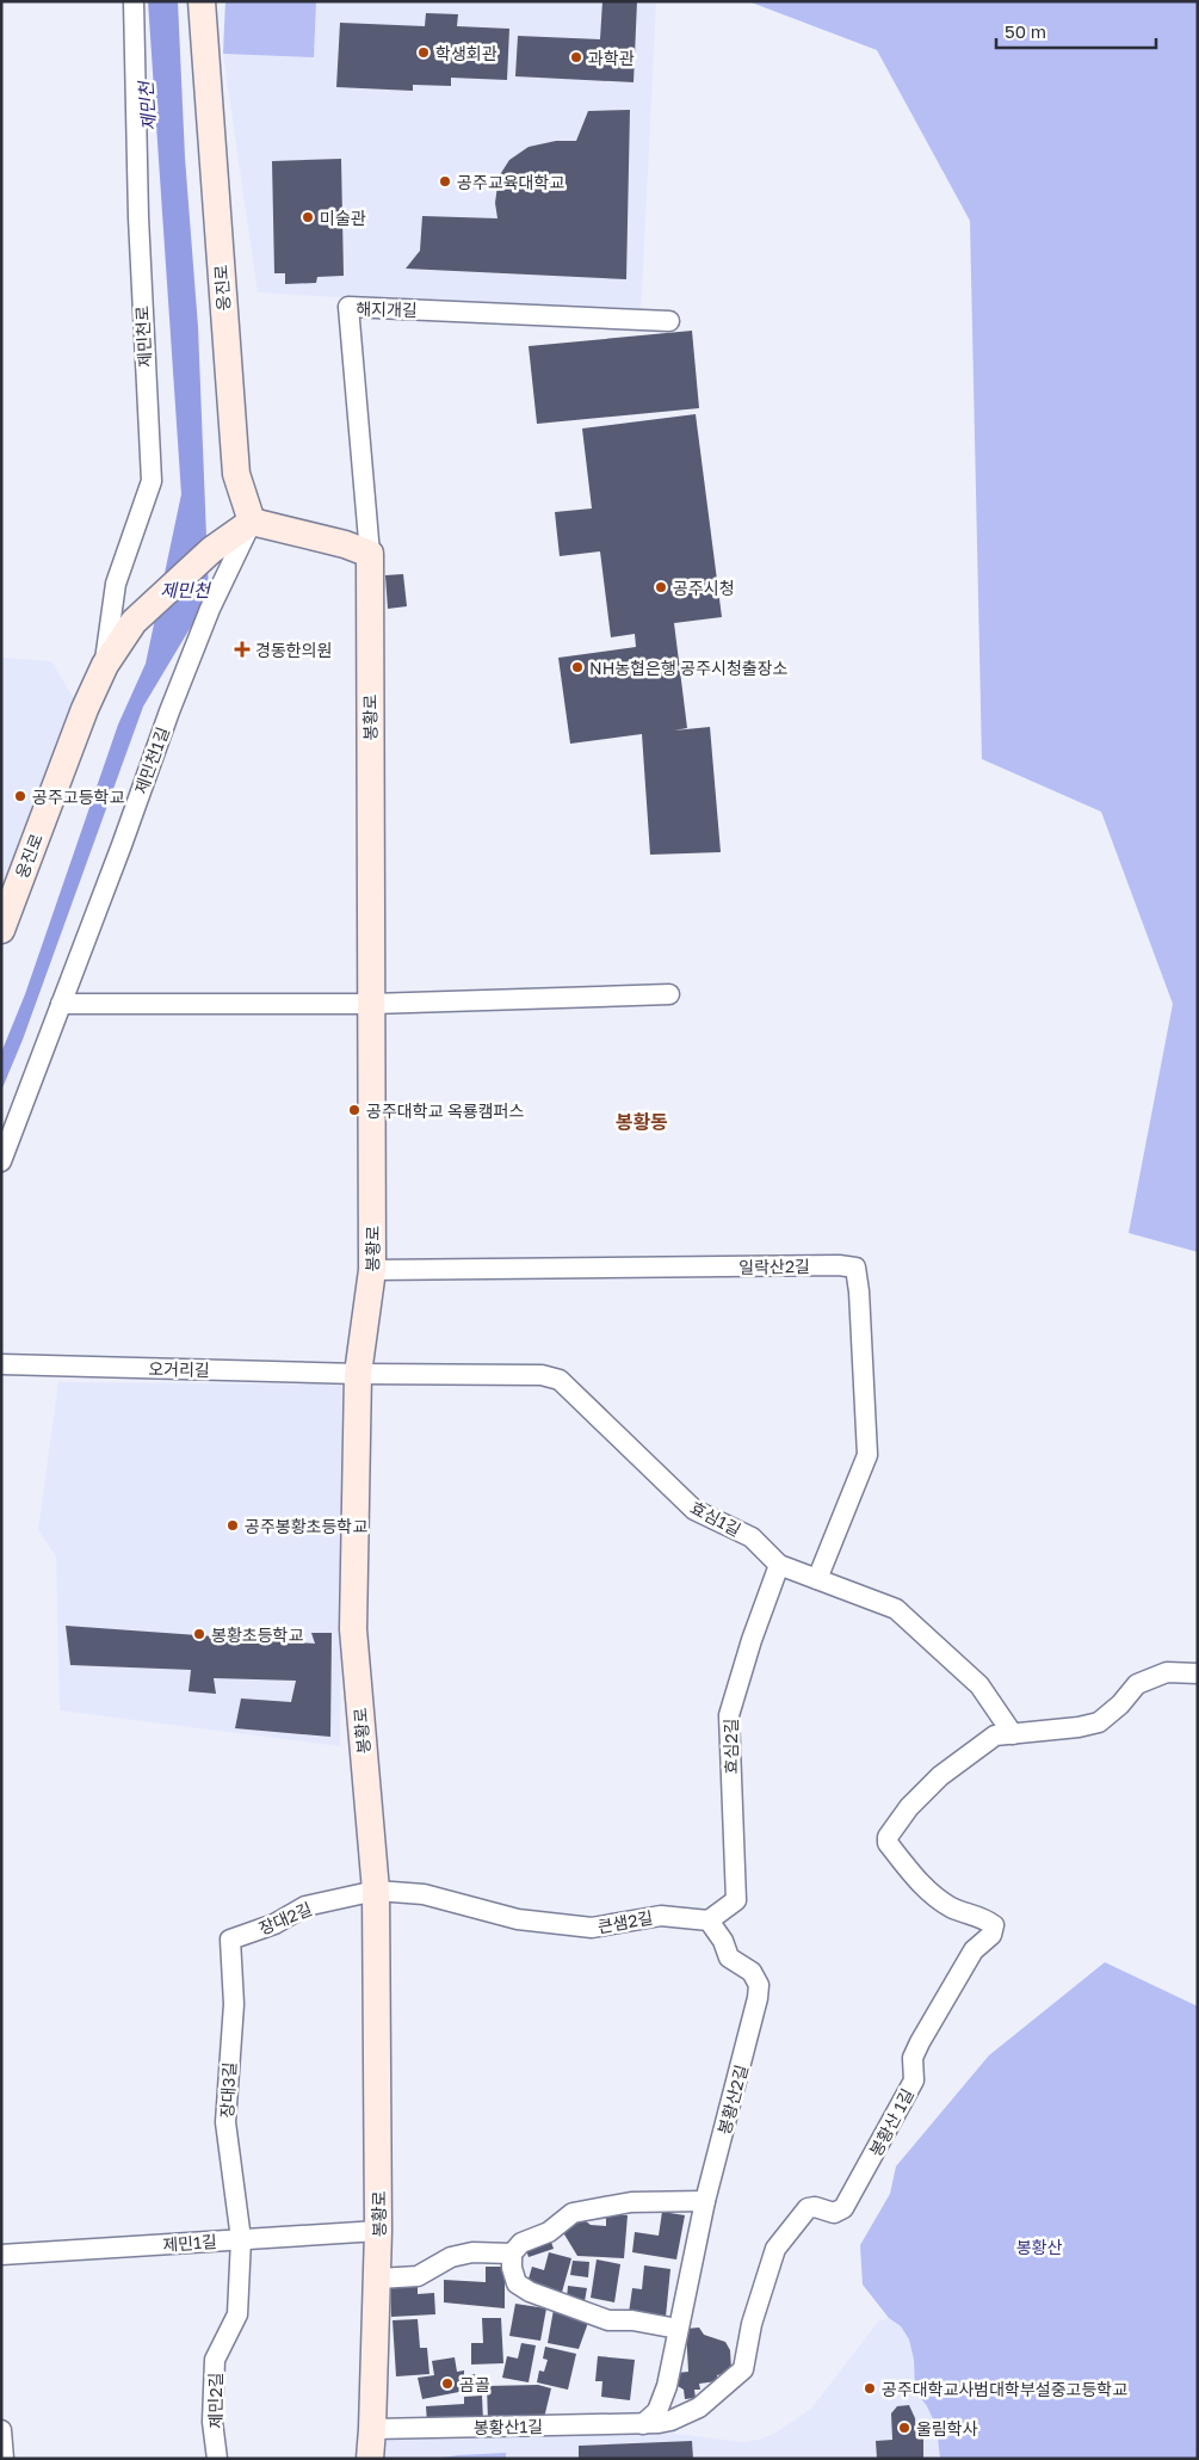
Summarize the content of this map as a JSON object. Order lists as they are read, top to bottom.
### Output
{
  "streets": {
    "main road": ["웅진로", "봉황로"],
    "street": [
      "해지개길",
      "제민천로",
      "제민천1길",
      "일락산2길",
      "오거리길",
      "효심1길",
      "효심2길",
      "장대2길",
      "큰샘2길",
      "장대3길",
      "봉황산2길",
      "봉황산 1길",
      "제민1길",
      "제민2길",
      "봉황산1길"
    ]
  },
  "crossings": [
    ["웅진로", "제민천로"],
    ["웅진로", "제민천1길"],
    ["해지개길", "봉황로"],
    ["봉황로", "일락산2길"],
    ["봉황로", "오거리길"],
    ["봉황로", "효심1길"],
    ["봉황로", "장대2길"],
    ["봉황로", "큰샘2길"],
    ["봉황로", "제민1길"],
    ["봉황로", "봉황산1길"],
    ["일락산2길", "효심1길"],
    ["오거리길", "효심1길"],
    ["효심1길", "효심2길"],
    ["효심1길", "봉황산 1길"],
    ["효심2길", "큰샘2길"],
    ["효심2길", "봉황산2길"],
    ["장대2길", "큰샘2길"],
    ["장대2길", "장대3길"],
    ["큰샘2길", "봉황산2길"],
    ["장대3길", "제민1길"],
    ["장대3길", "제민2길"],
    ["봉황산2길", "봉황산 1길"],
    ["봉황산2길", "봉황산1길"],
    ["봉황산 1길", "봉황산1길"],
    ["제민1길", "제민2길"]
  ],
  "districts": ["봉황동"],
  "water": ["제민천"],
  "parks": ["봉황산"],
  "places": {
    "other": [
      "학생회관",
      "과학관",
      "공주교육대학교",
      "미술관",
      "공주시청",
      "NH농협은행 공주시청출장소",
      "공주고등학교",
      "공주대학교 옥룡캠퍼스",
      "공주봉황초등학교",
      "봉황초등학교",
      "곰골",
      "공주대학교사범대학부설중고등학교",
      "울림학사"
    ],
    "health": ["경동한의원"]
  },
  "scale_bar": "50 m"
}
